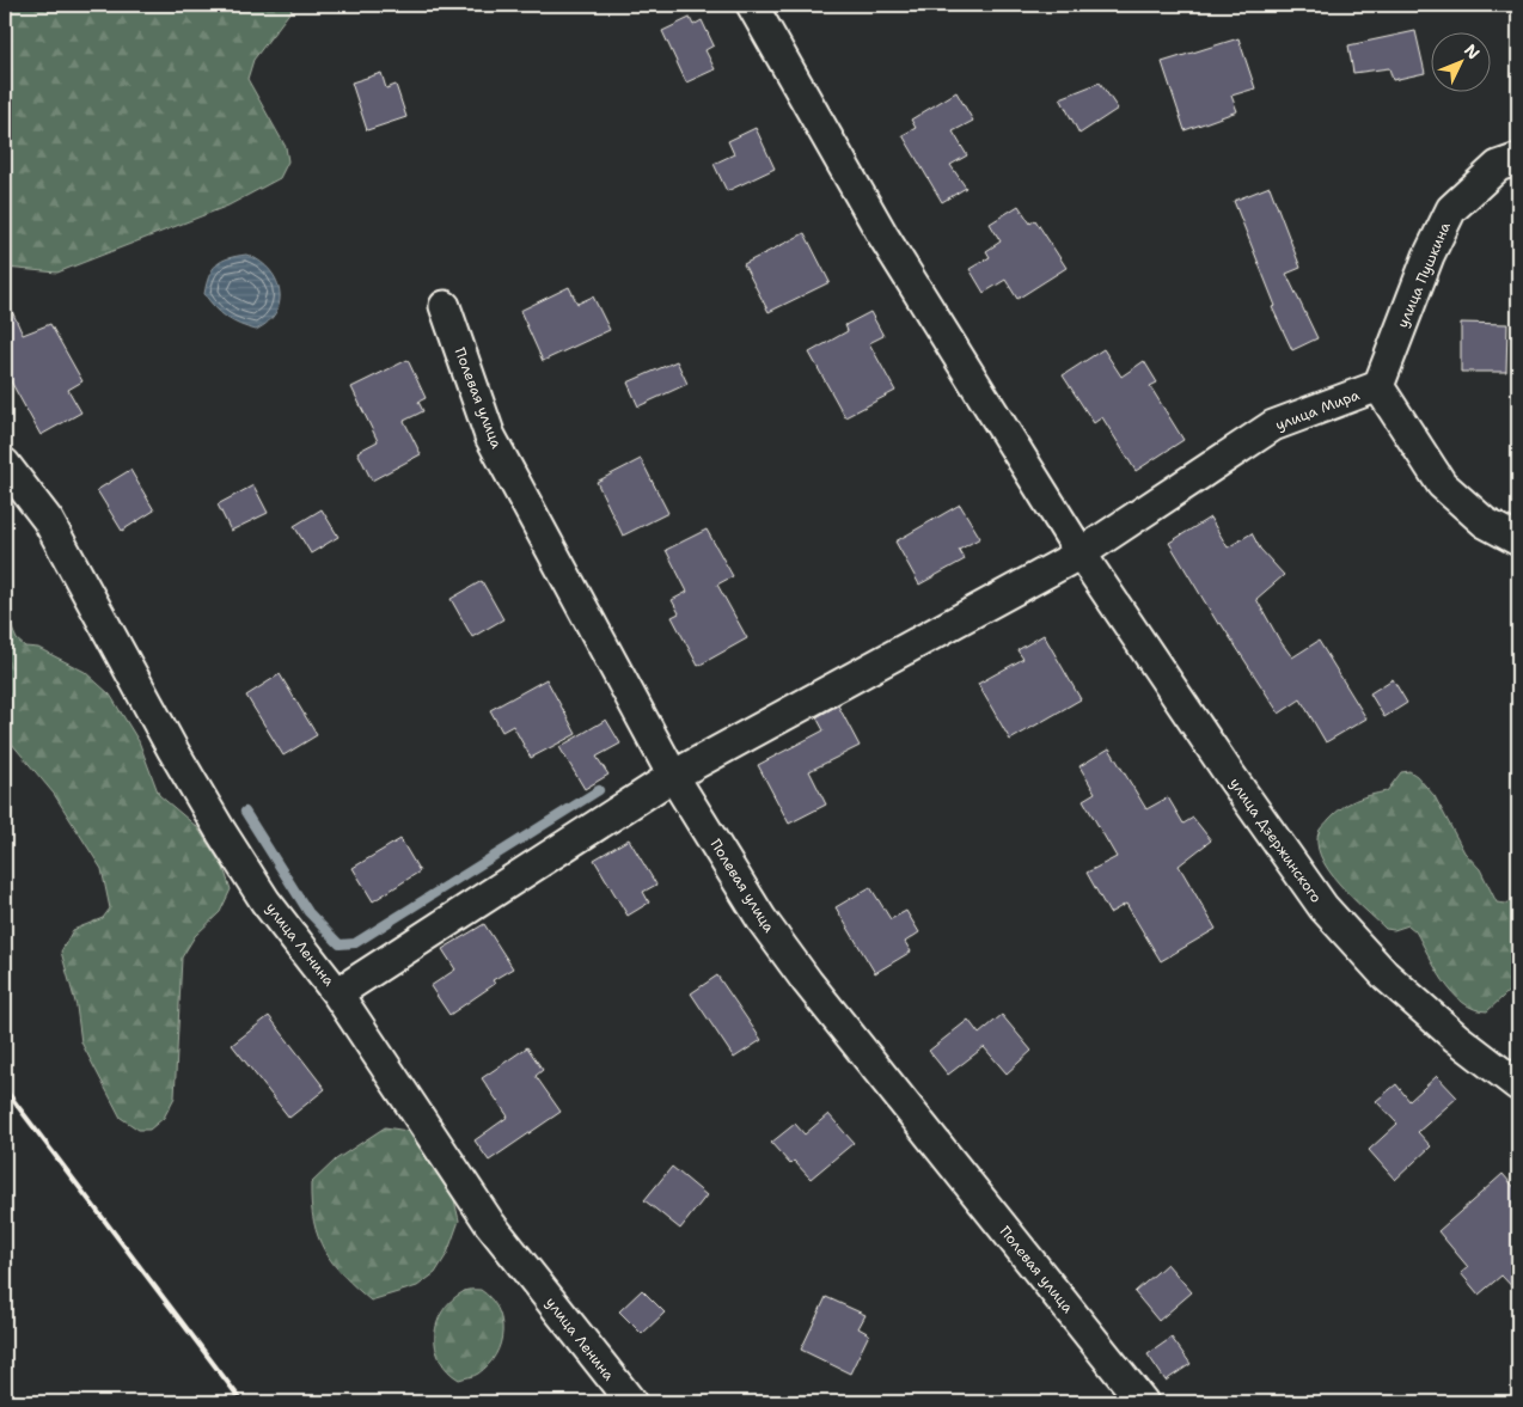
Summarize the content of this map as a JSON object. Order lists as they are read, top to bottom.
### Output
{
  "streets": {
    "street": [
      "улица Пушкина",
      "Полевая улица",
      "улица Мира",
      "улица Дзержинского",
      "улица Ленина"
    ]
  },
  "crossings": [
    ["улица Пушкина", "улица Мира"],
    ["Полевая улица", "улица Мира"],
    ["улица Мира", "улица Дзержинского"],
    ["улица Мира", "улица Ленина"]
  ],
  "north": "top right"
}
